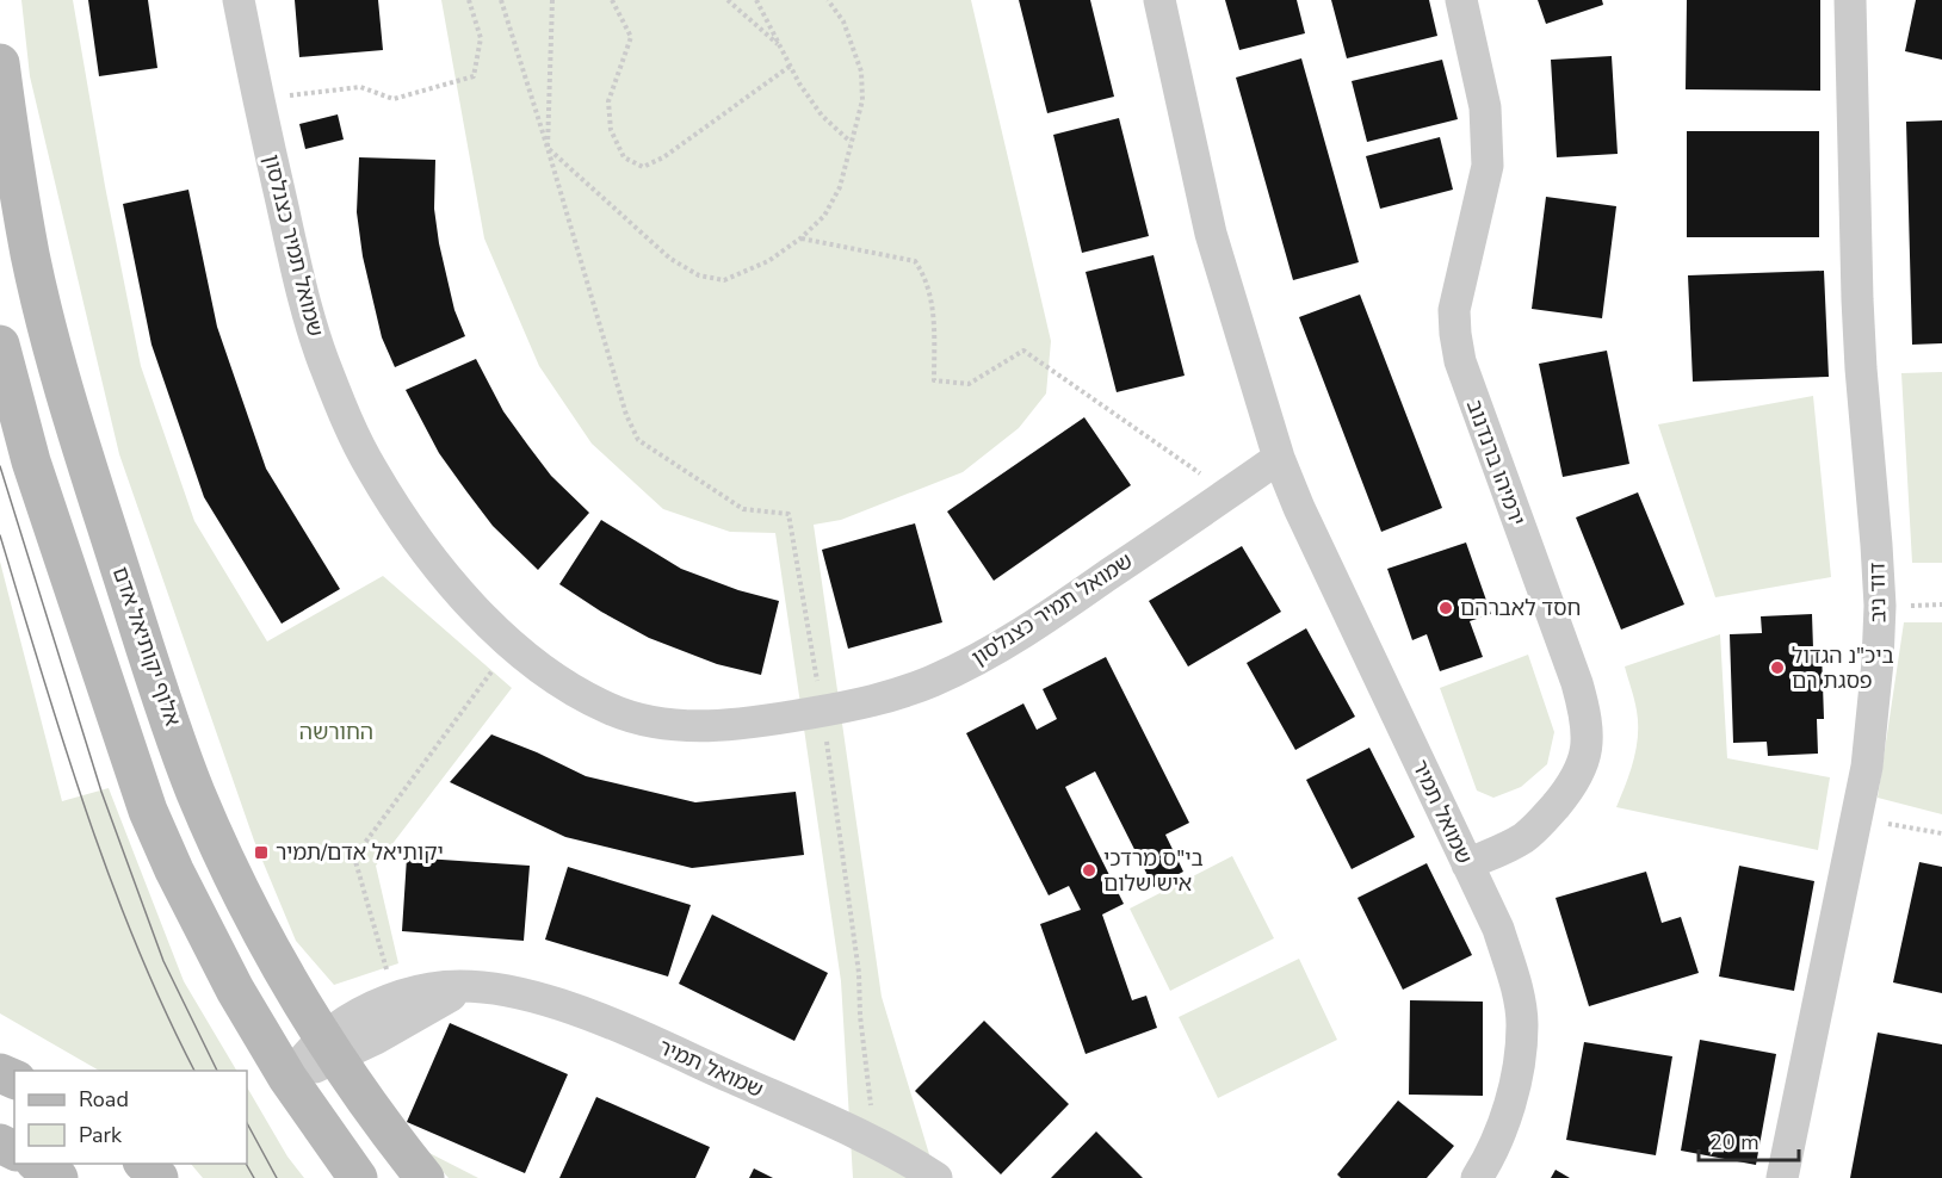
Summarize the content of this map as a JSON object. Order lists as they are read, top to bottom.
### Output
{
  "streets": {
    "street": [
      "שמואל תמיר כצנלסון",
      "ירמיהו ברנדנוב",
      "דוד ניב",
      "אלוף יקותיאל אדם",
      "שמואל תמיר"
    ]
  },
  "crossings": [
    ["שמואל תמיר כצנלסון", "שמואל תמיר"],
    ["ירמיהו ברנדנוב", "שמואל תמיר"],
    ["אלוף יקותיאל אדם", "שמואל תמיר"]
  ],
  "parks": ["החורשה"],
  "places": {
    "other": ["חסד לאברהם", "ביכ\"נ הגדול פסגת רם", "בי\"ס מרדכי איש שלום"],
    "transit": ["יקותיאל אדם/תמיר"]
  },
  "legend": ["Road", "Park"],
  "scale_bar": "20 m"
}
